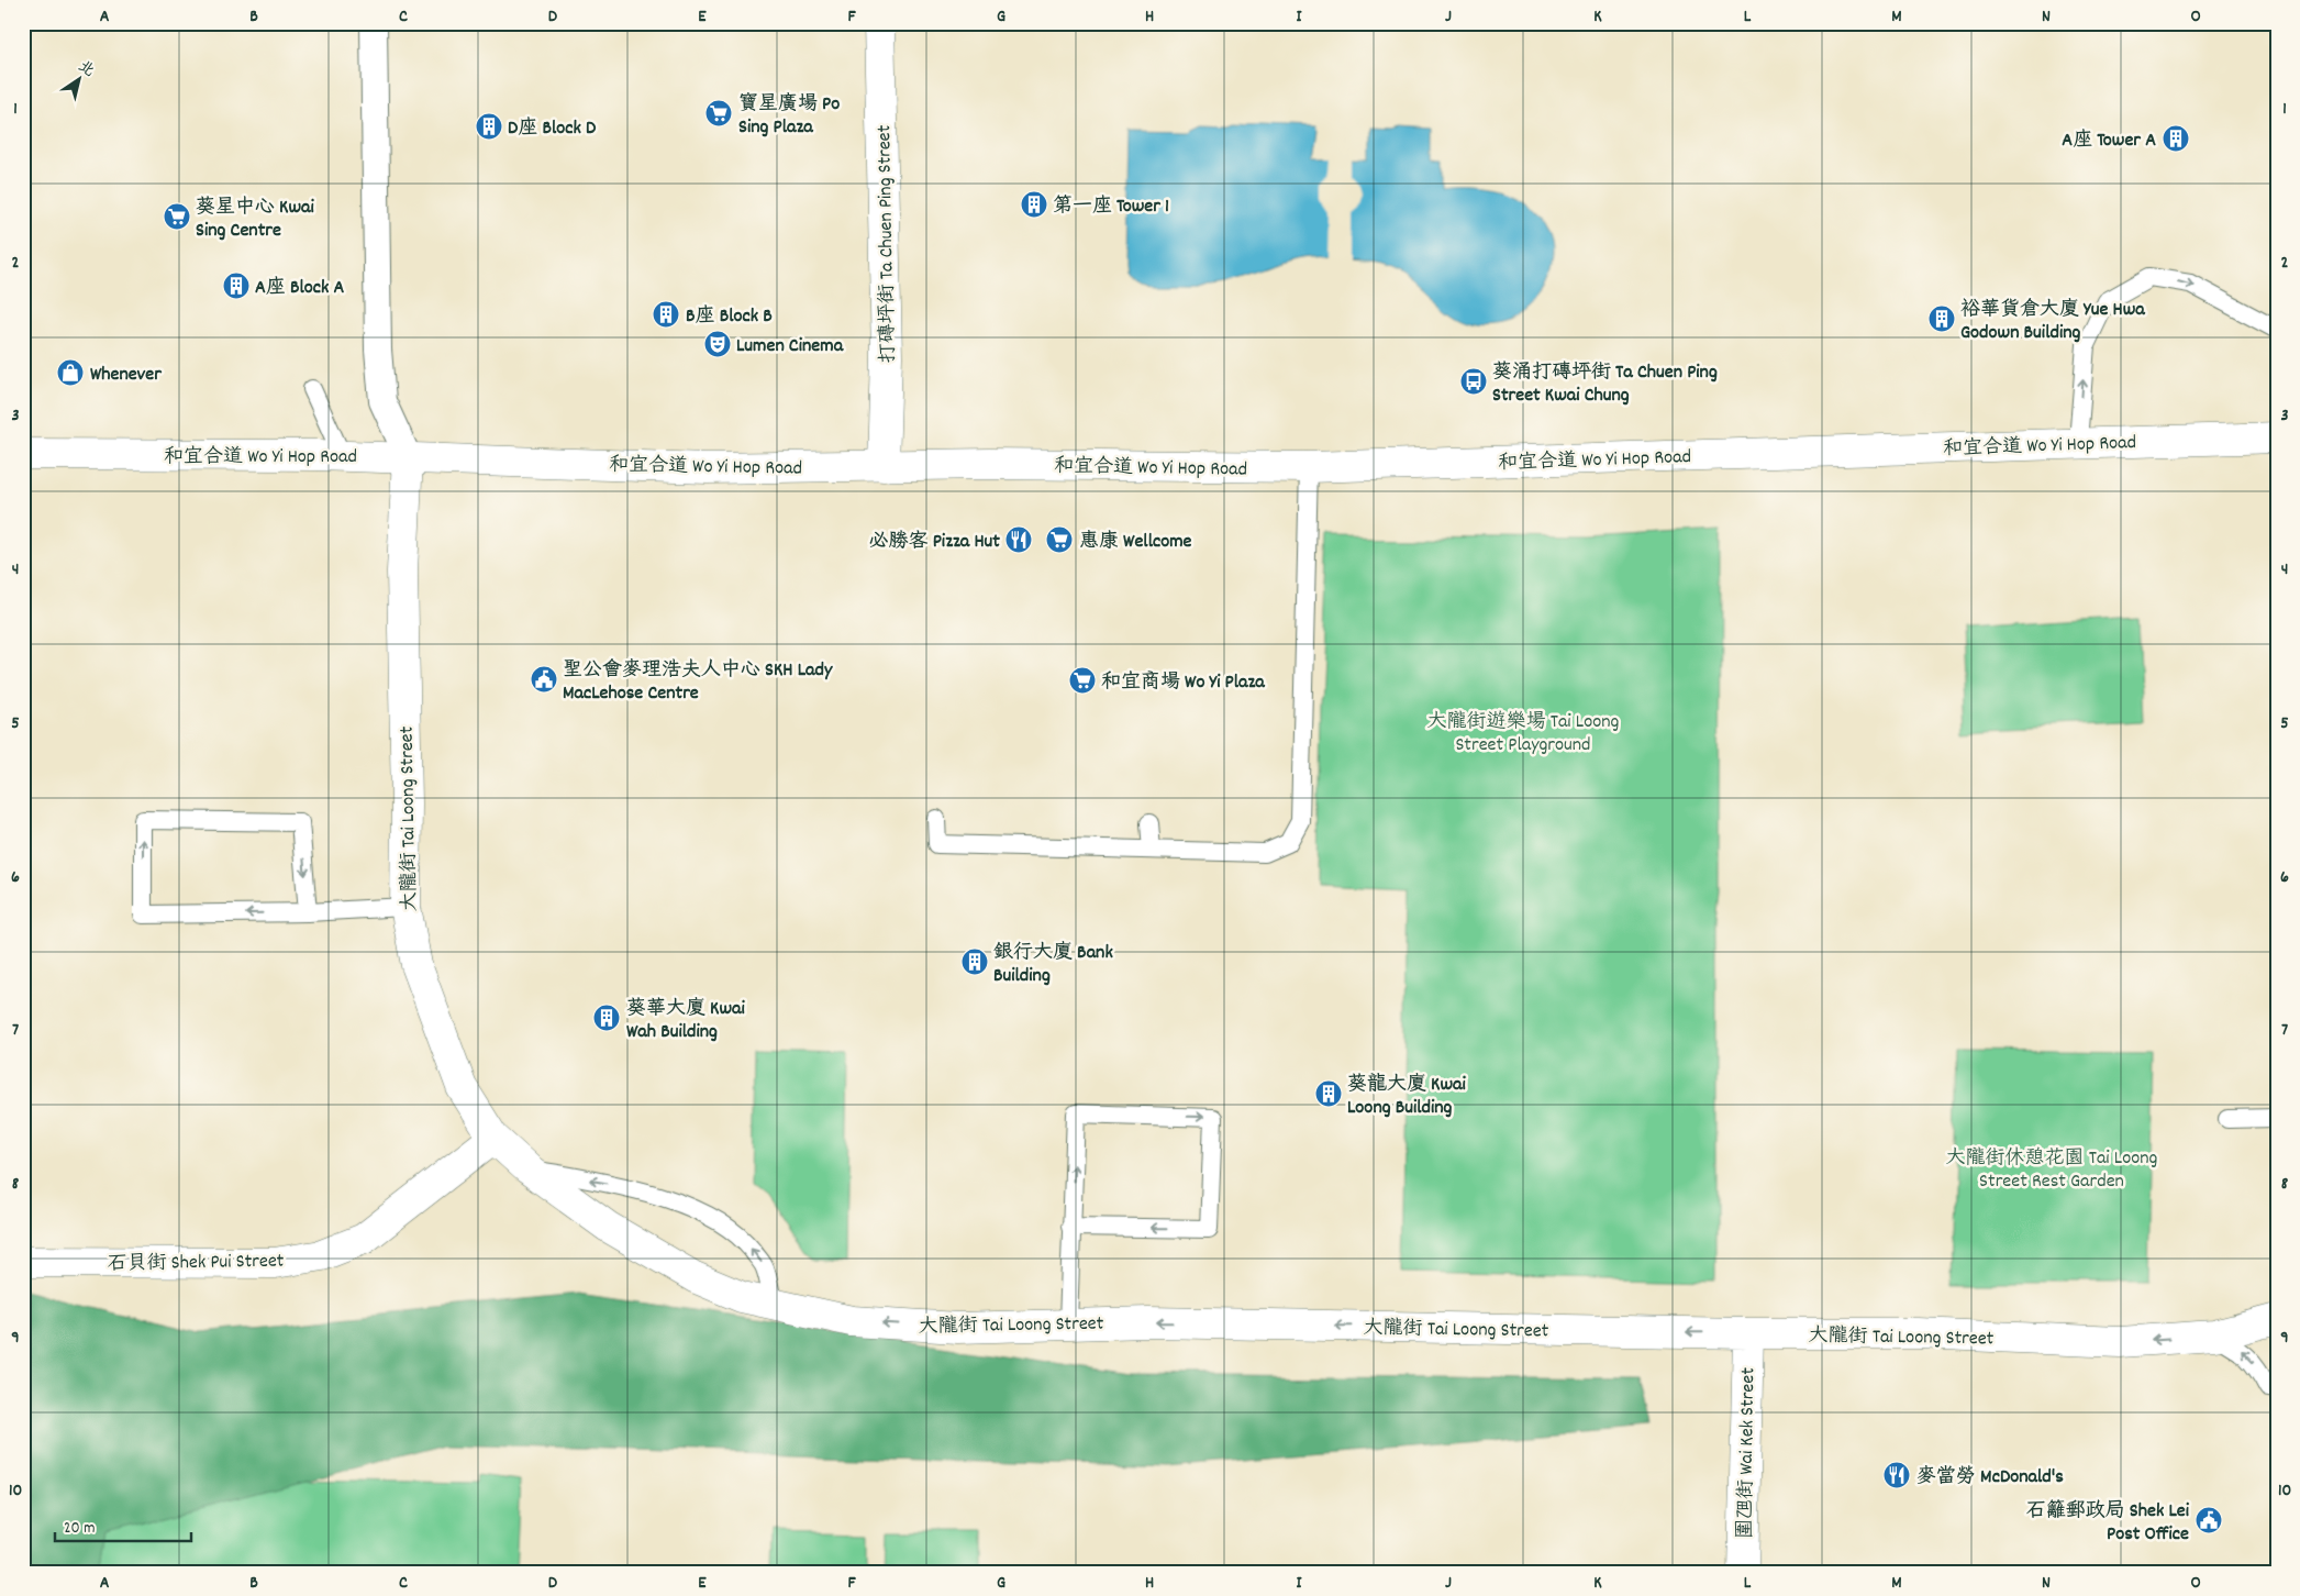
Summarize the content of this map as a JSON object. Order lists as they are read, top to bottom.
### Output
{
  "streets": {
    "street": [
      "打磚坪街 Ta Chuen Ping Street",
      "和宜合道 Wo Yi Hop Road",
      "大隴街 Tai Loong Street",
      "石貝街 Shek Pui Street",
      "圍乪街 Wai Kek Street"
    ]
  },
  "crossings": [
    ["打磚坪街 Ta Chuen Ping Street", "和宜合道 Wo Yi Hop Road"],
    ["和宜合道 Wo Yi Hop Road", "大隴街 Tai Loong Street"],
    ["大隴街 Tai Loong Street", "石貝街 Shek Pui Street"],
    ["大隴街 Tai Loong Street", "圍乪街 Wai Kek Street"]
  ],
  "one_way": ["大隴街 Tai Loong Street"],
  "parks": ["大隴街遊樂場 Tai Loong Street Playground", "大隴街休憩花園 Tai Loong Street Rest Garden"],
  "places": {
    "supermarket": [
      "寶星廣場 Po Sing Plaza",
      "葵星中心 Kwai Sing Centre",
      "惠康 Wellcome",
      "和宜商場 Wo Yi Plaza"
    ],
    "building": [
      "D座 Block D",
      "A座 Tower A",
      "第一座 Tower 1",
      "A座 Block A",
      "B座 Block B",
      "裕華貨倉大廈 Yue Hwa Godown Building",
      "銀行大廈 Bank Building",
      "葵華大廈 Kwai Wah Building",
      "葵龍大廈 Kwai Loong Building"
    ],
    "theatre": ["Lumen Cinema"],
    "shop": ["Whenever"],
    "bus stop": ["葵涌打磚坪街 Ta Chuen Ping Street Kwai Chung"],
    "restaurant": ["必勝客 Pizza Hut", "麥當勞 McDonald's"],
    "public building": ["聖公會麥理浩夫人中心 SKH Lady MacLehose Centre", "石籬郵政局 Shek Lei Post Office"]
  },
  "scale_bar": "20 m",
  "north": "top right",
  "grid": {
    "columns": [
      "A",
      "B",
      "C",
      "D",
      "E",
      "F",
      "G",
      "H",
      "I",
      "J",
      "K",
      "L",
      "M",
      "N",
      "O"
    ],
    "rows": [
      "1",
      "2",
      "3",
      "4",
      "5",
      "6",
      "7",
      "8",
      "9",
      "10"
    ]
  }
}
